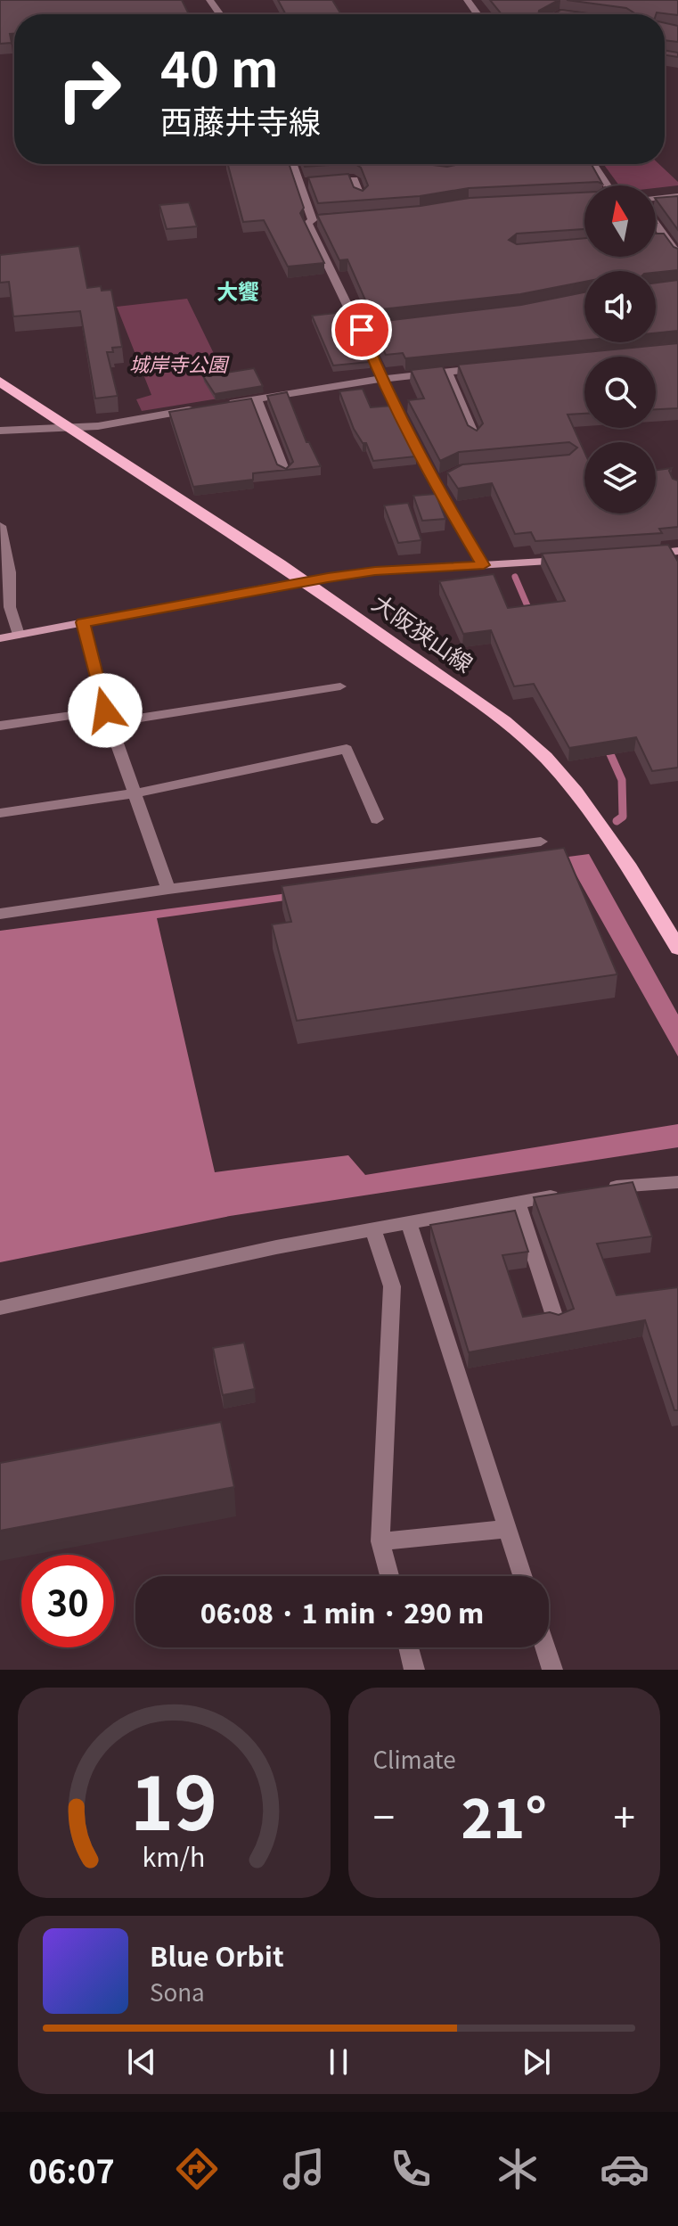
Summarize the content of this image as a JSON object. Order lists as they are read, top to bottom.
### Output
{
  "streets": {
    "main road": ["大阪狭山線"]
  },
  "districts": ["大饗"],
  "parks": ["城岸寺公園"],
  "north": "top",
  "page": {
    "turn": ["40 m", "西藤井寺線"],
    "limit": "30",
    "trip": "06:08 · 1 min · 290 m",
    "tile": "Climate",
    "heat": ["−", "21°", "+"],
    "song": ["Blue Orbit", "Sona"],
    "tabs": "06:07",
    "gauge": ["19", "km/h"]
  }
}
